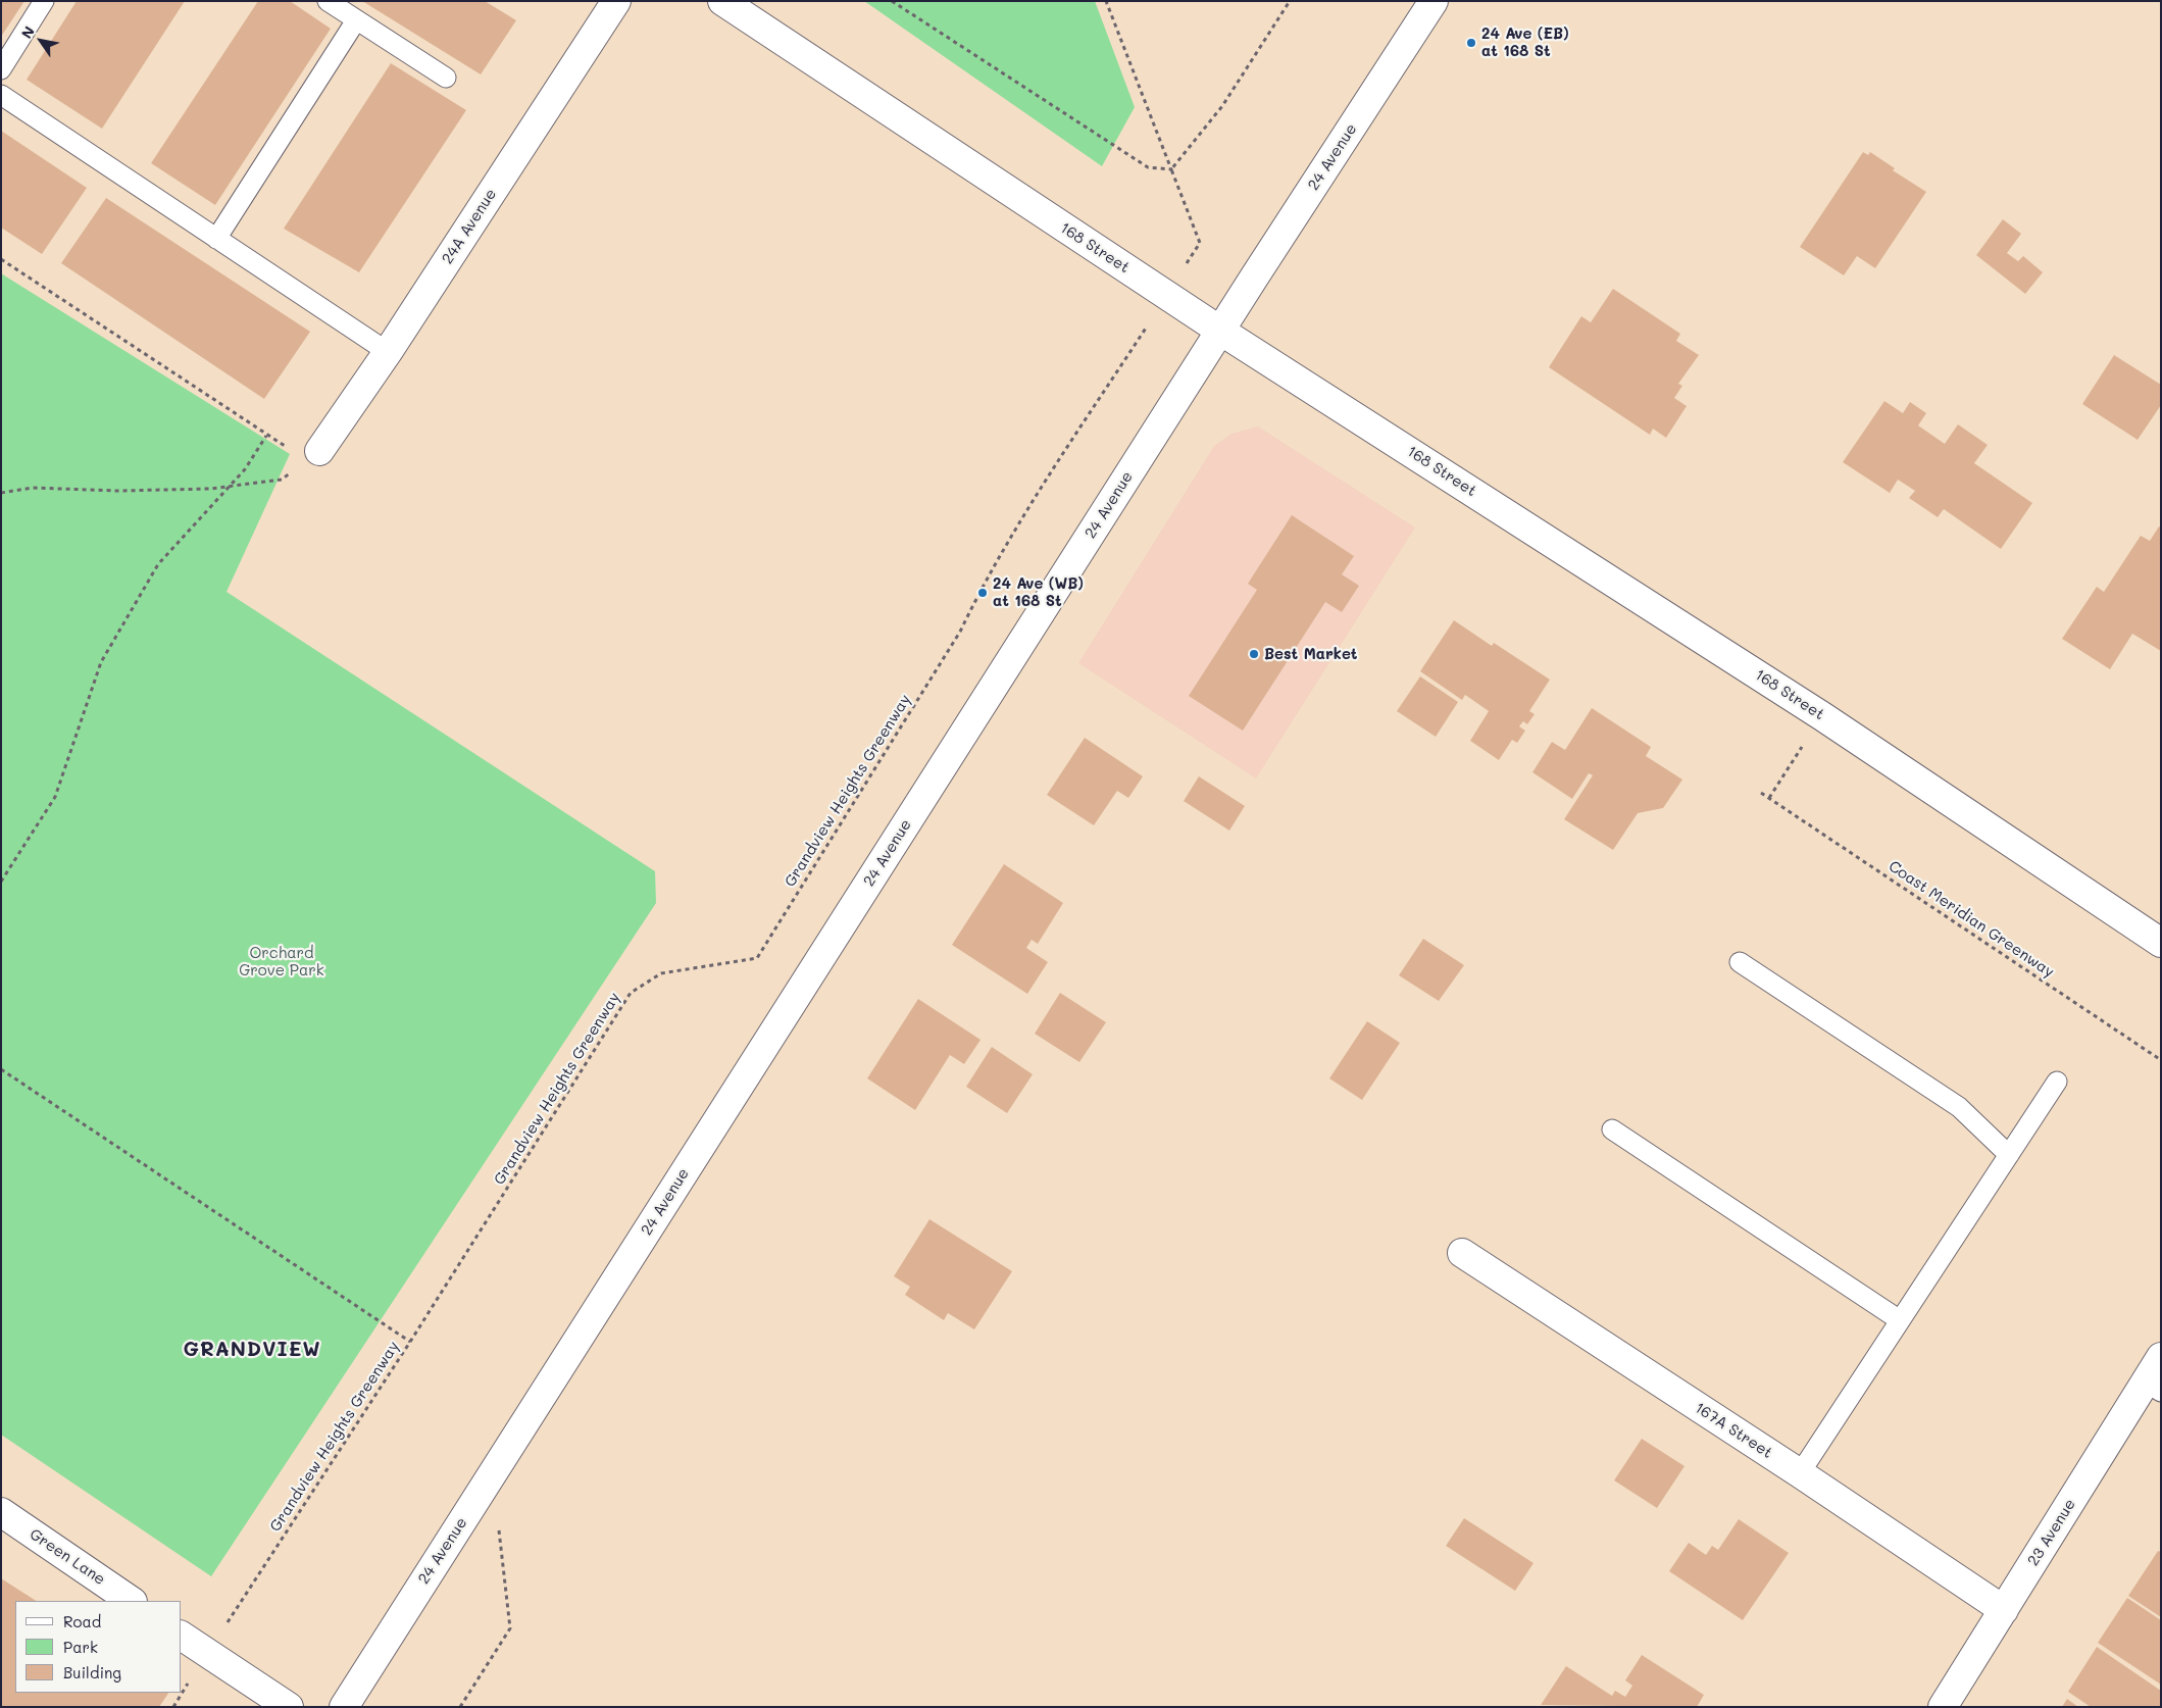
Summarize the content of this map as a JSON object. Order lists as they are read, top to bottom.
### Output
{
  "streets": {
    "main road": [
      "24 Avenue",
      "24A Avenue",
      "168 Street",
      "167A Street",
      "23 Avenue",
      "Green Lane"
    ],
    "path": ["Grandview Heights Greenway", "Coast Meridian Greenway"]
  },
  "crossings": [
    ["24 Avenue", "168 Street"],
    ["167A Street", "23 Avenue"]
  ],
  "districts": ["GRANDVIEW"],
  "parks": ["Orchard Grove Park"],
  "places": ["24 Ave (EB) at 168 St", "24 Ave (WB) at 168 St", "Best Market"],
  "legend": ["Road", "Park", "Building"],
  "north": "top left"
}
